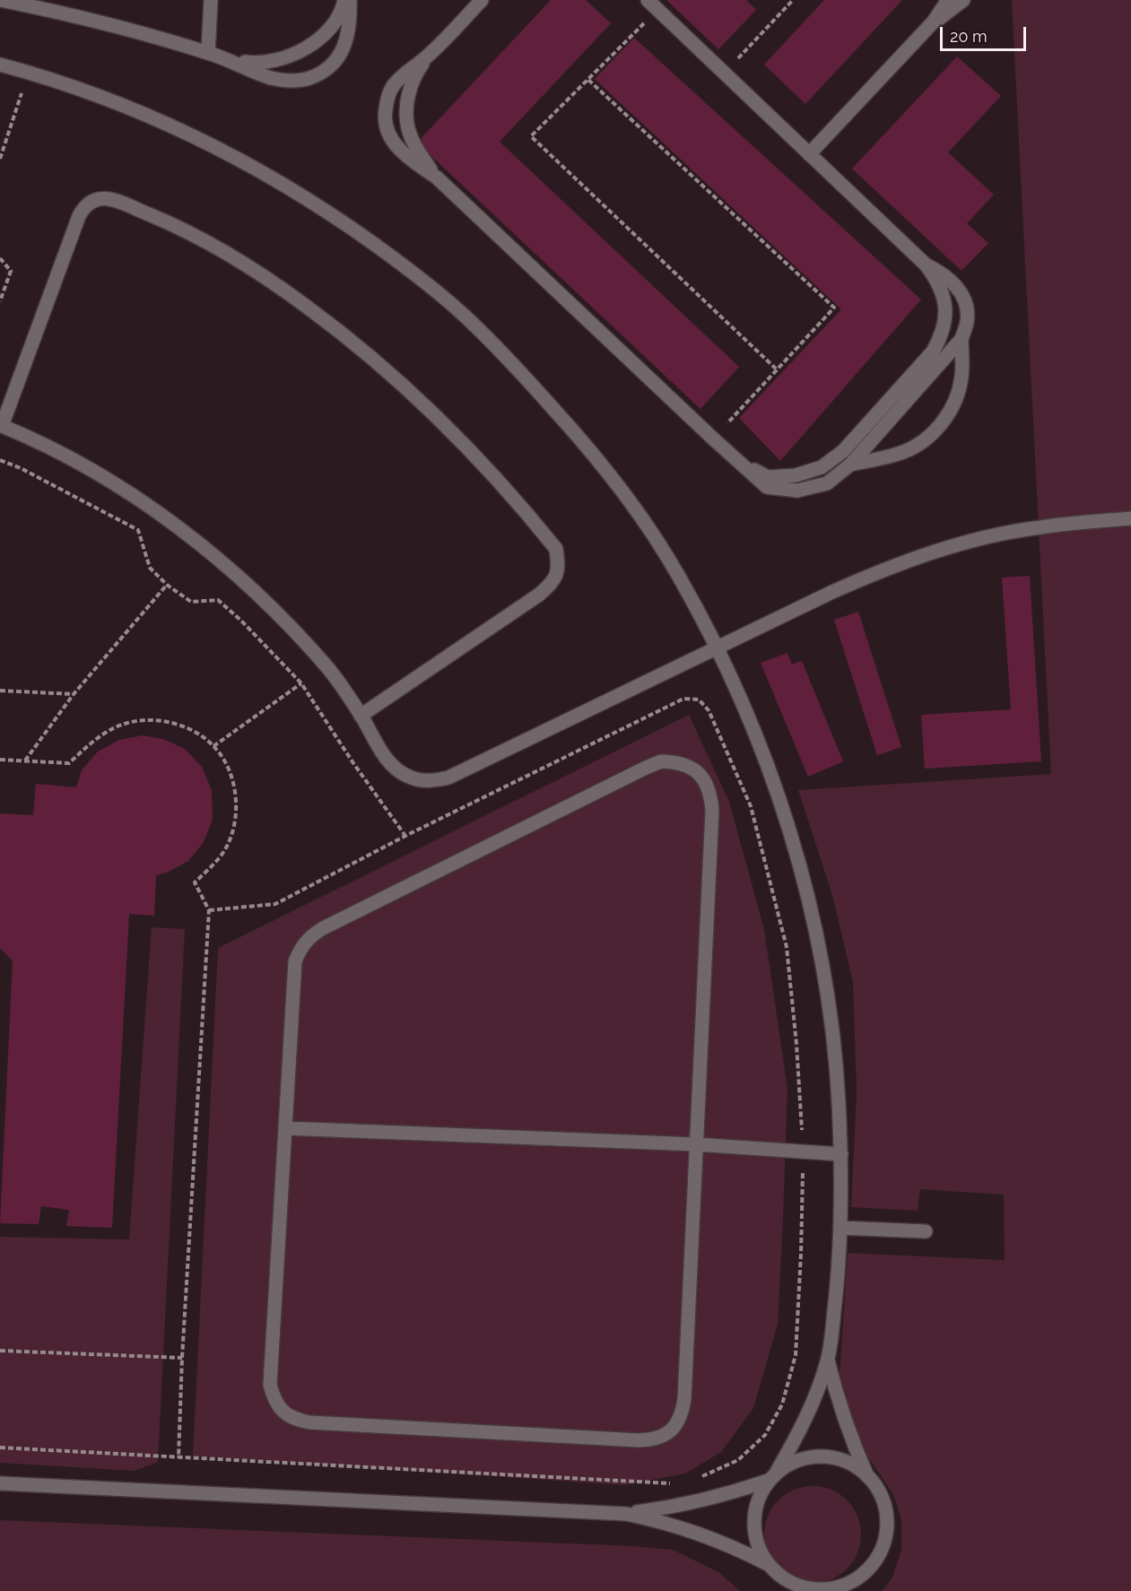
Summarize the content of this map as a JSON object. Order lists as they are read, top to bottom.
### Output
{
  "scale_bar": "20 m"
}
